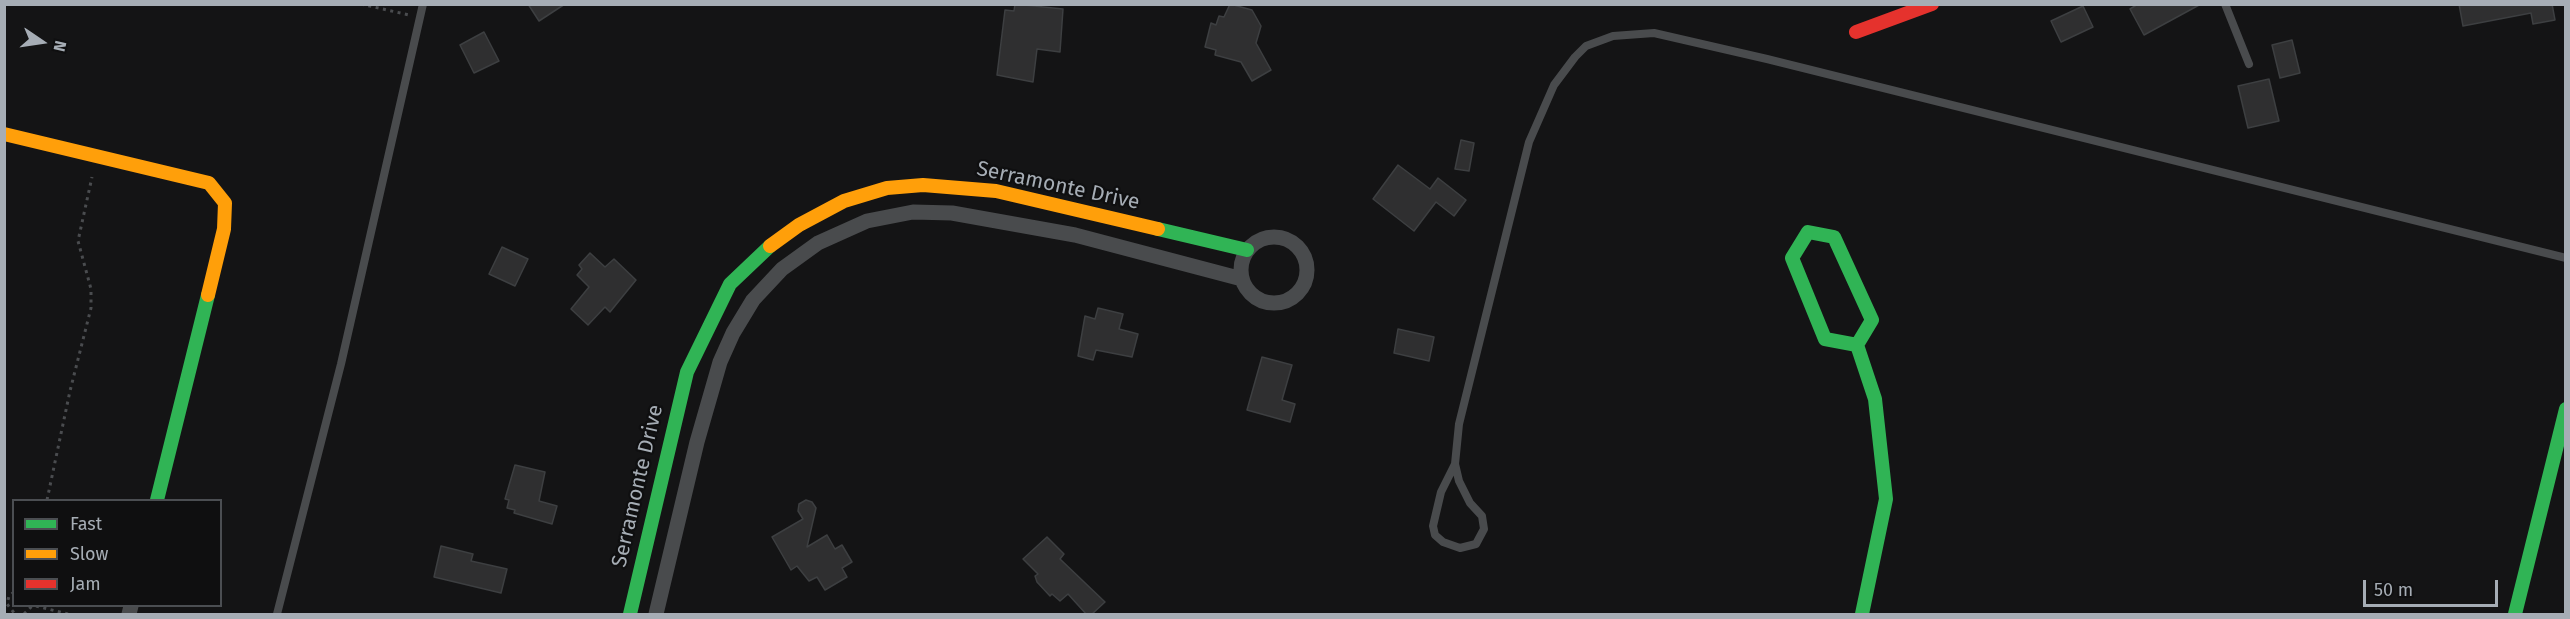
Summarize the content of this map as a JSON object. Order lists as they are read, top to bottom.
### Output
{
  "streets": {
    "street": ["Serramonte Drive"]
  },
  "legend": ["Fast", "Slow", "Jam"],
  "scale_bar": "50 m",
  "north": "right"
}
